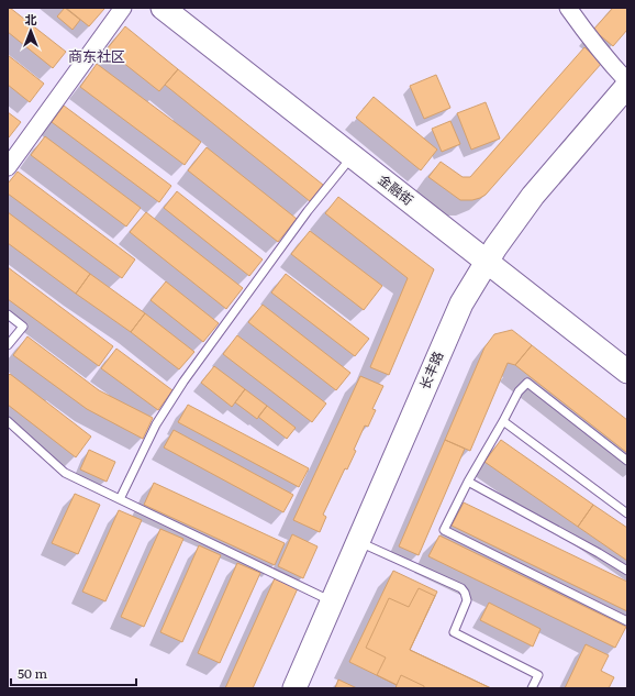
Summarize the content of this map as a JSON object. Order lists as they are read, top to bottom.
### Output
{
  "streets": {
    "street": ["金融街", "长丰路"]
  },
  "crossings": [
    ["金融街", "长丰路"]
  ],
  "districts": ["商东社区"],
  "scale_bar": "50 m",
  "north": "top"
}
